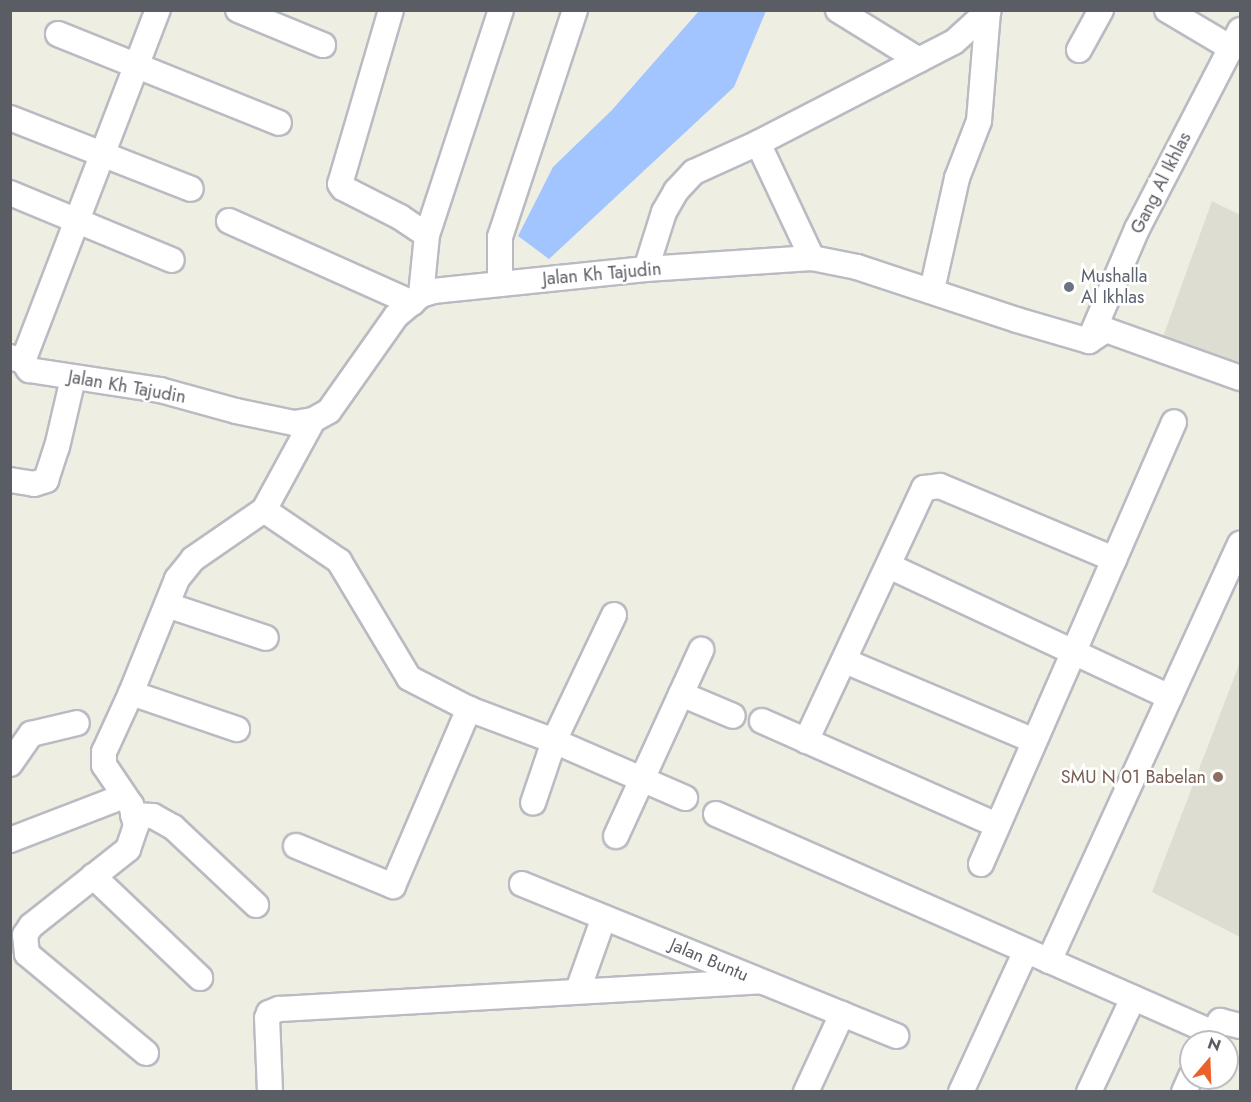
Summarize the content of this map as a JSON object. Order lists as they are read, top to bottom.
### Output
{
  "streets": {
    "street": ["Gang Al Ikhlas", "Jalan Kh Tajudin", "Jalan Buntu"]
  },
  "crossings": [
    ["Gang Al Ikhlas", "Jalan Kh Tajudin"]
  ],
  "places": ["Mushalla Al Ikhlas", "SMU N 01 Babelan"],
  "north": "top"
}
